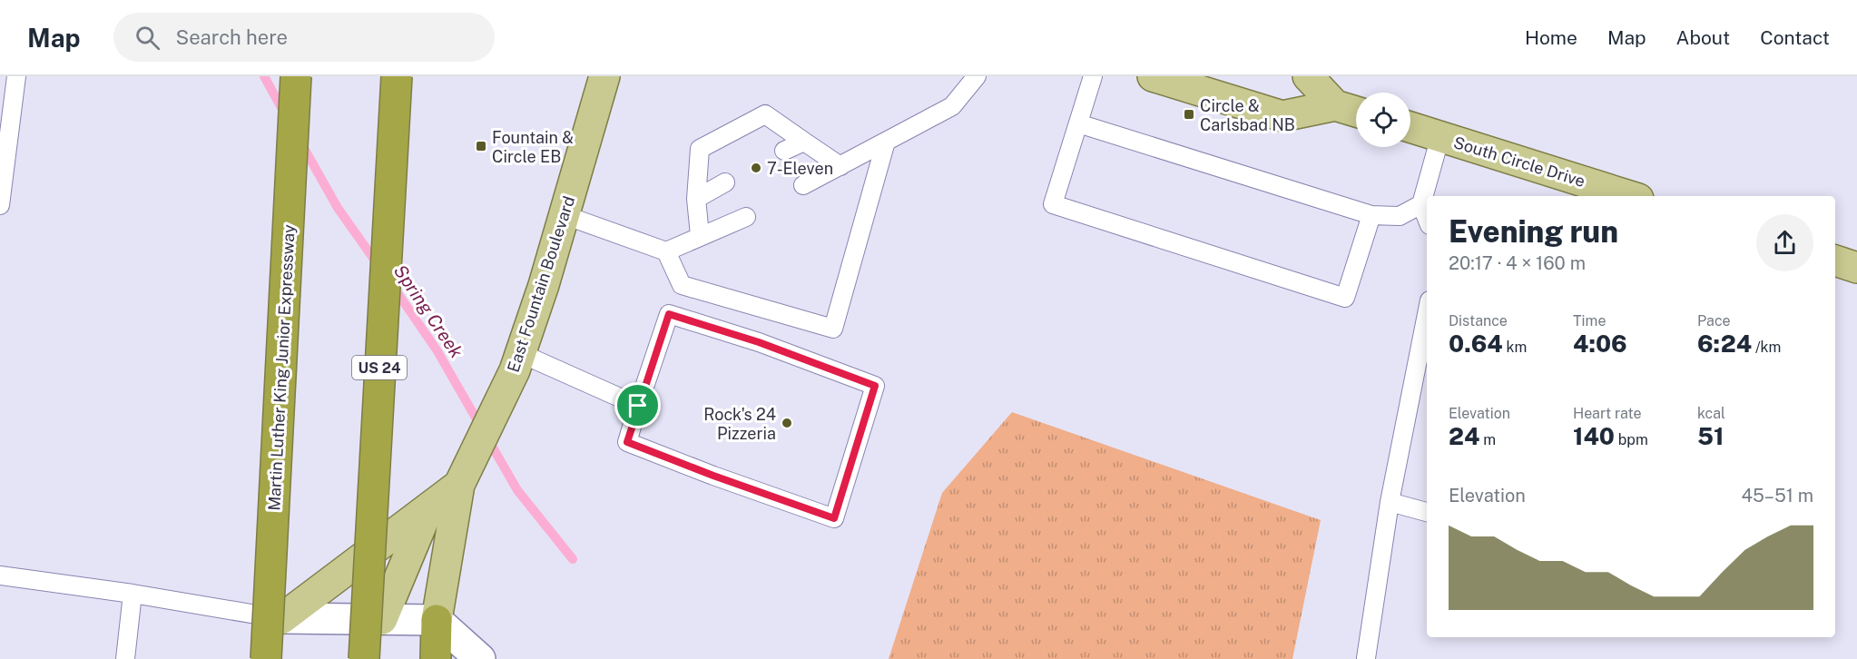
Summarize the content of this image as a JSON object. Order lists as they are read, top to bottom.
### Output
{
  "streets": {
    "highway": ["Martin Luther King Junior Expressway", "US 24"],
    "main road": ["South Circle Drive", "East Fountain Boulevard"]
  },
  "water": ["Spring Creek"],
  "places": {
    "transit": ["Circle & Carlsbad NB", "Fountain & Circle EB"],
    "other": ["7-Eleven", "Rock's 24 Pizzeria"]
  },
  "page": {
    "header": "Map",
    "search": "Search here",
    "nav": [
      "Home",
      "Map",
      "About",
      "Contact"
    ],
    "heading": ["Evening run", "20:17 · 4 × 160 m"],
    "stats": [
      ["Distance", "0.64 km"],
      ["Time", "4:06"],
      ["Pace", "6:24 /km"],
      ["Elevation", "24 m"],
      ["Heart rate", "140 bpm"],
      ["kcal", "51"]
    ],
    "chart": ["Elevation", "45–51 m"]
  }
}
